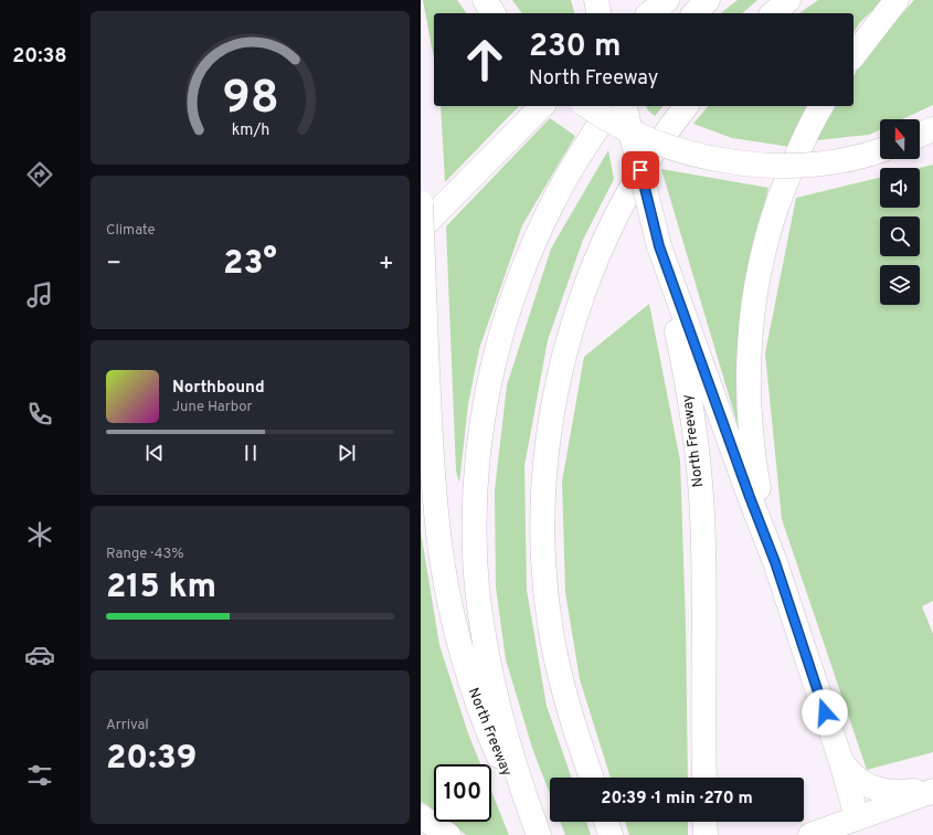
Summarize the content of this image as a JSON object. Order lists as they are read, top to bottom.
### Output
{
  "streets": {
    "highway": ["North Freeway"]
  },
  "north": "top",
  "page": {
    "tabs": "20:38",
    "turn": ["230 m", "North Freeway"],
    "tile": [
      "Climate",
      ["Range · 43%", "215 km"],
      ["Arrival", "20:39"]
    ],
    "heat": ["−", "23°", "+"],
    "song": ["Northbound", "June Harbor"],
    "limit": "100",
    "trip": "20:39 · 1 min · 270 m",
    "gauge": ["98", "km/h"]
  }
}
